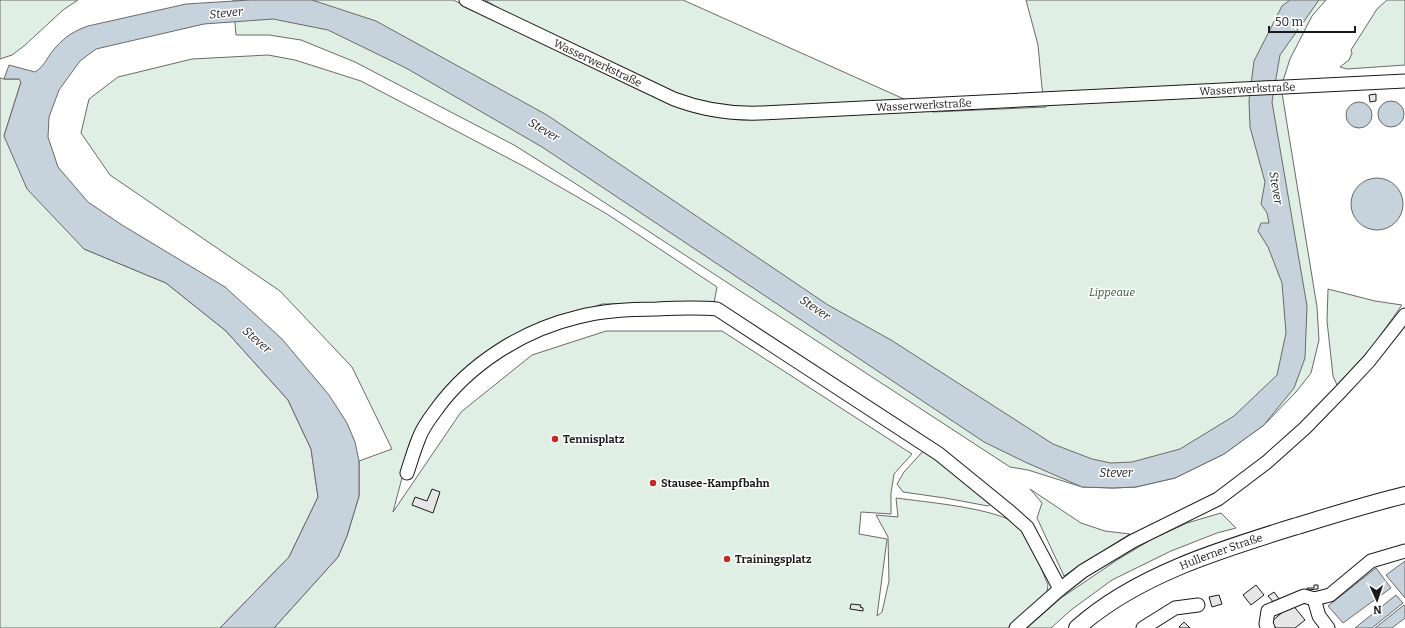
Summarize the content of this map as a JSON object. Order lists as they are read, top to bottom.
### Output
{
  "streets": {
    "main road": ["Hullerner Straße"],
    "street": ["Wasserwerkstraße"]
  },
  "water": ["Stever"],
  "parks": ["Lippeaue"],
  "places": ["Tennisplatz", "Stausee-Kampfbahn", "Trainingsplatz"],
  "scale_bar": "50 m",
  "north": "bottom"
}
